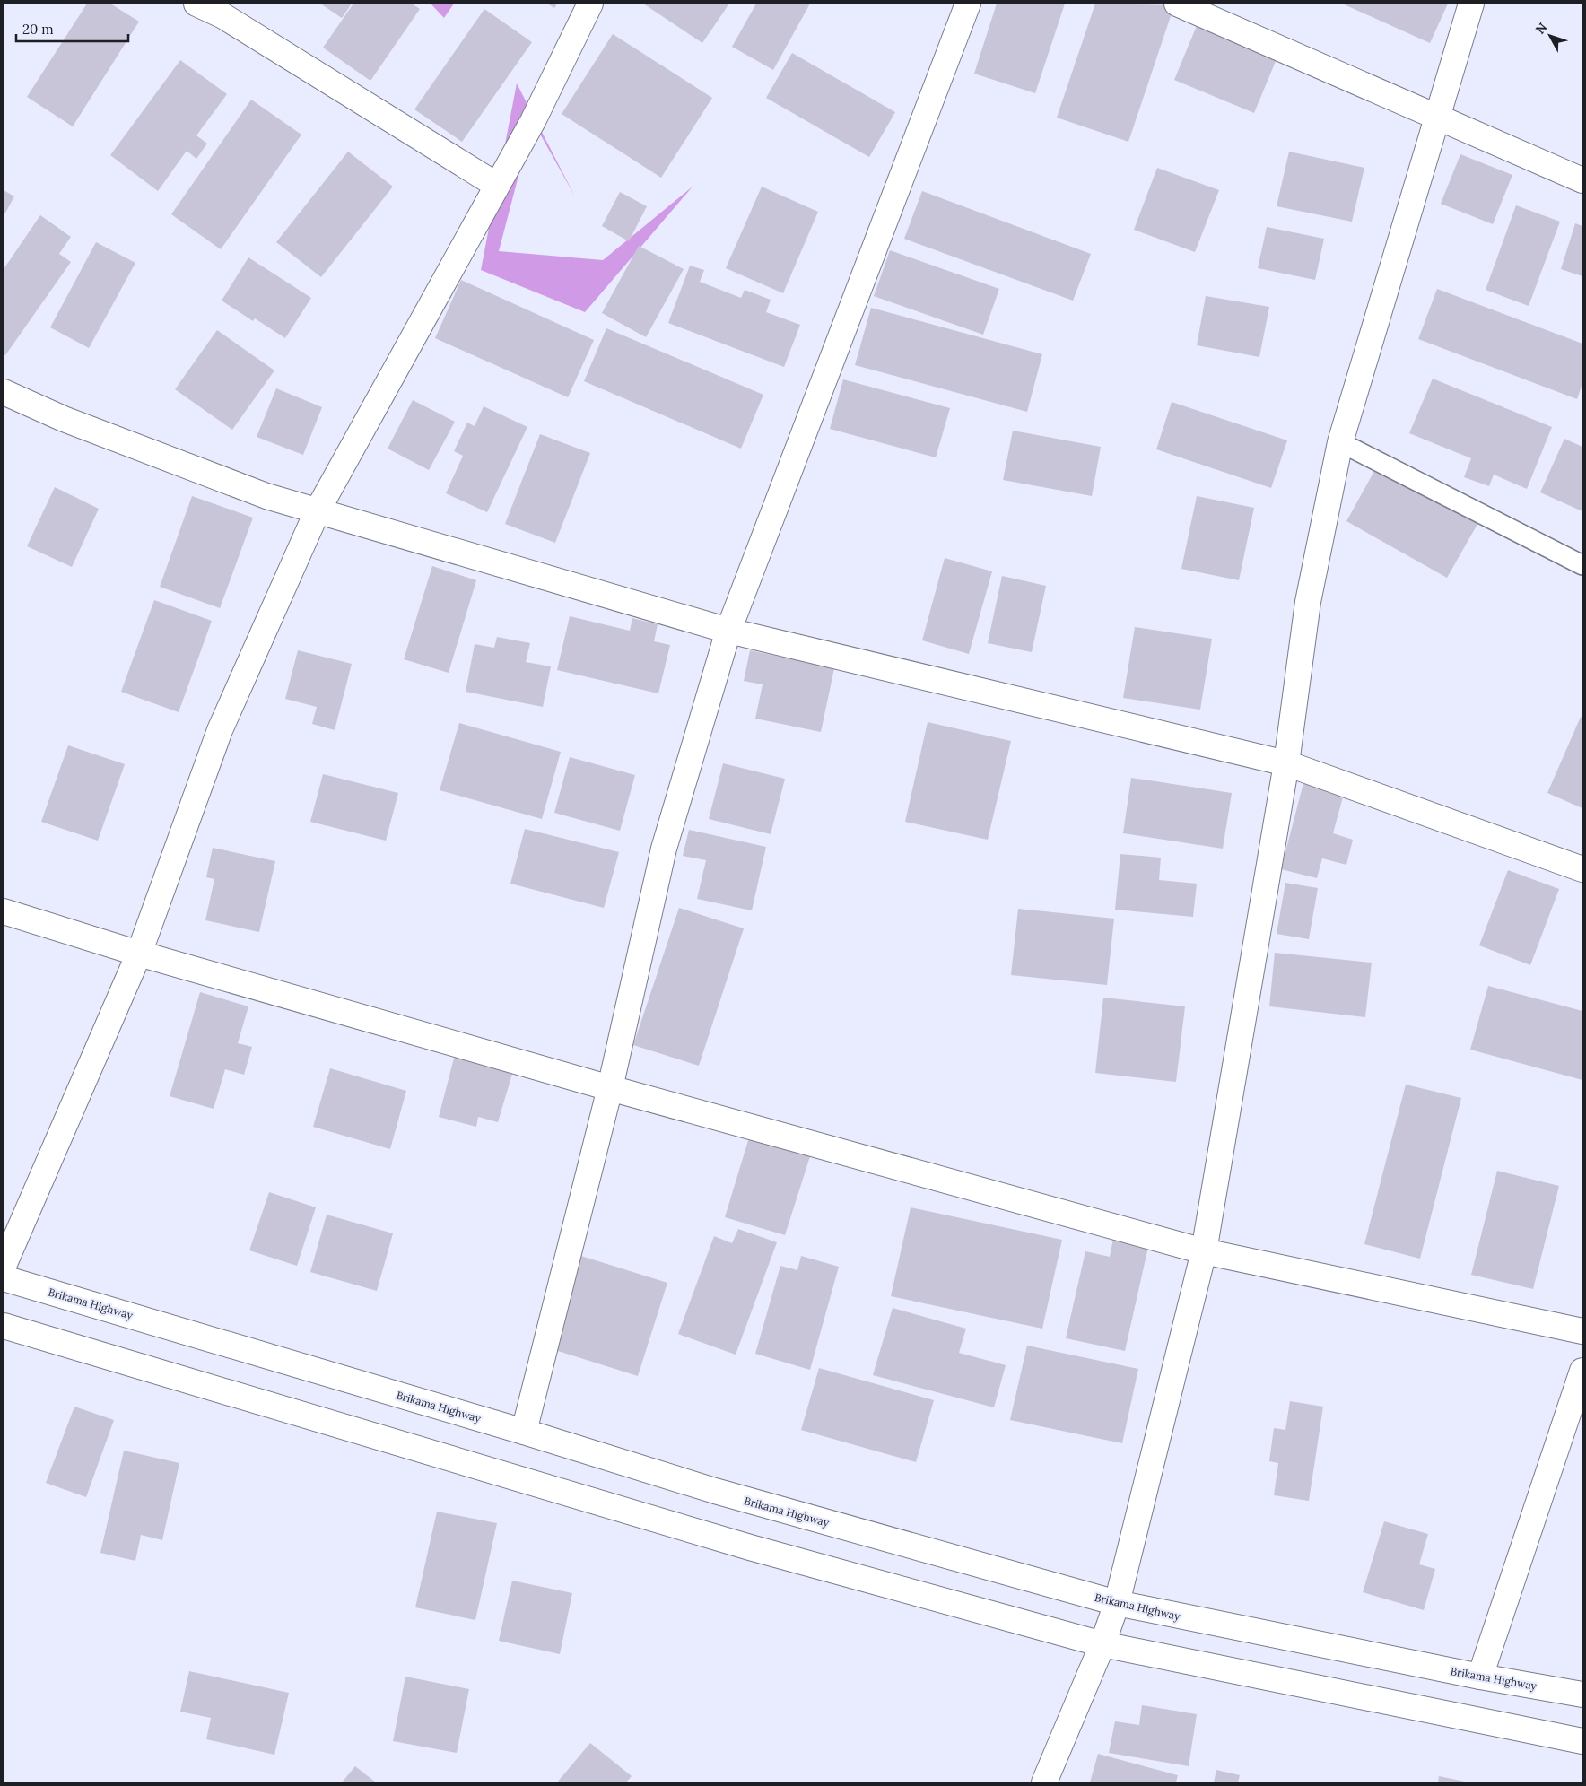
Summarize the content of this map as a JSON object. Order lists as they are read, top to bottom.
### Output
{
  "streets": {
    "main road": ["Brikama Highway"]
  },
  "scale_bar": "20 m",
  "north": "top left"
}
